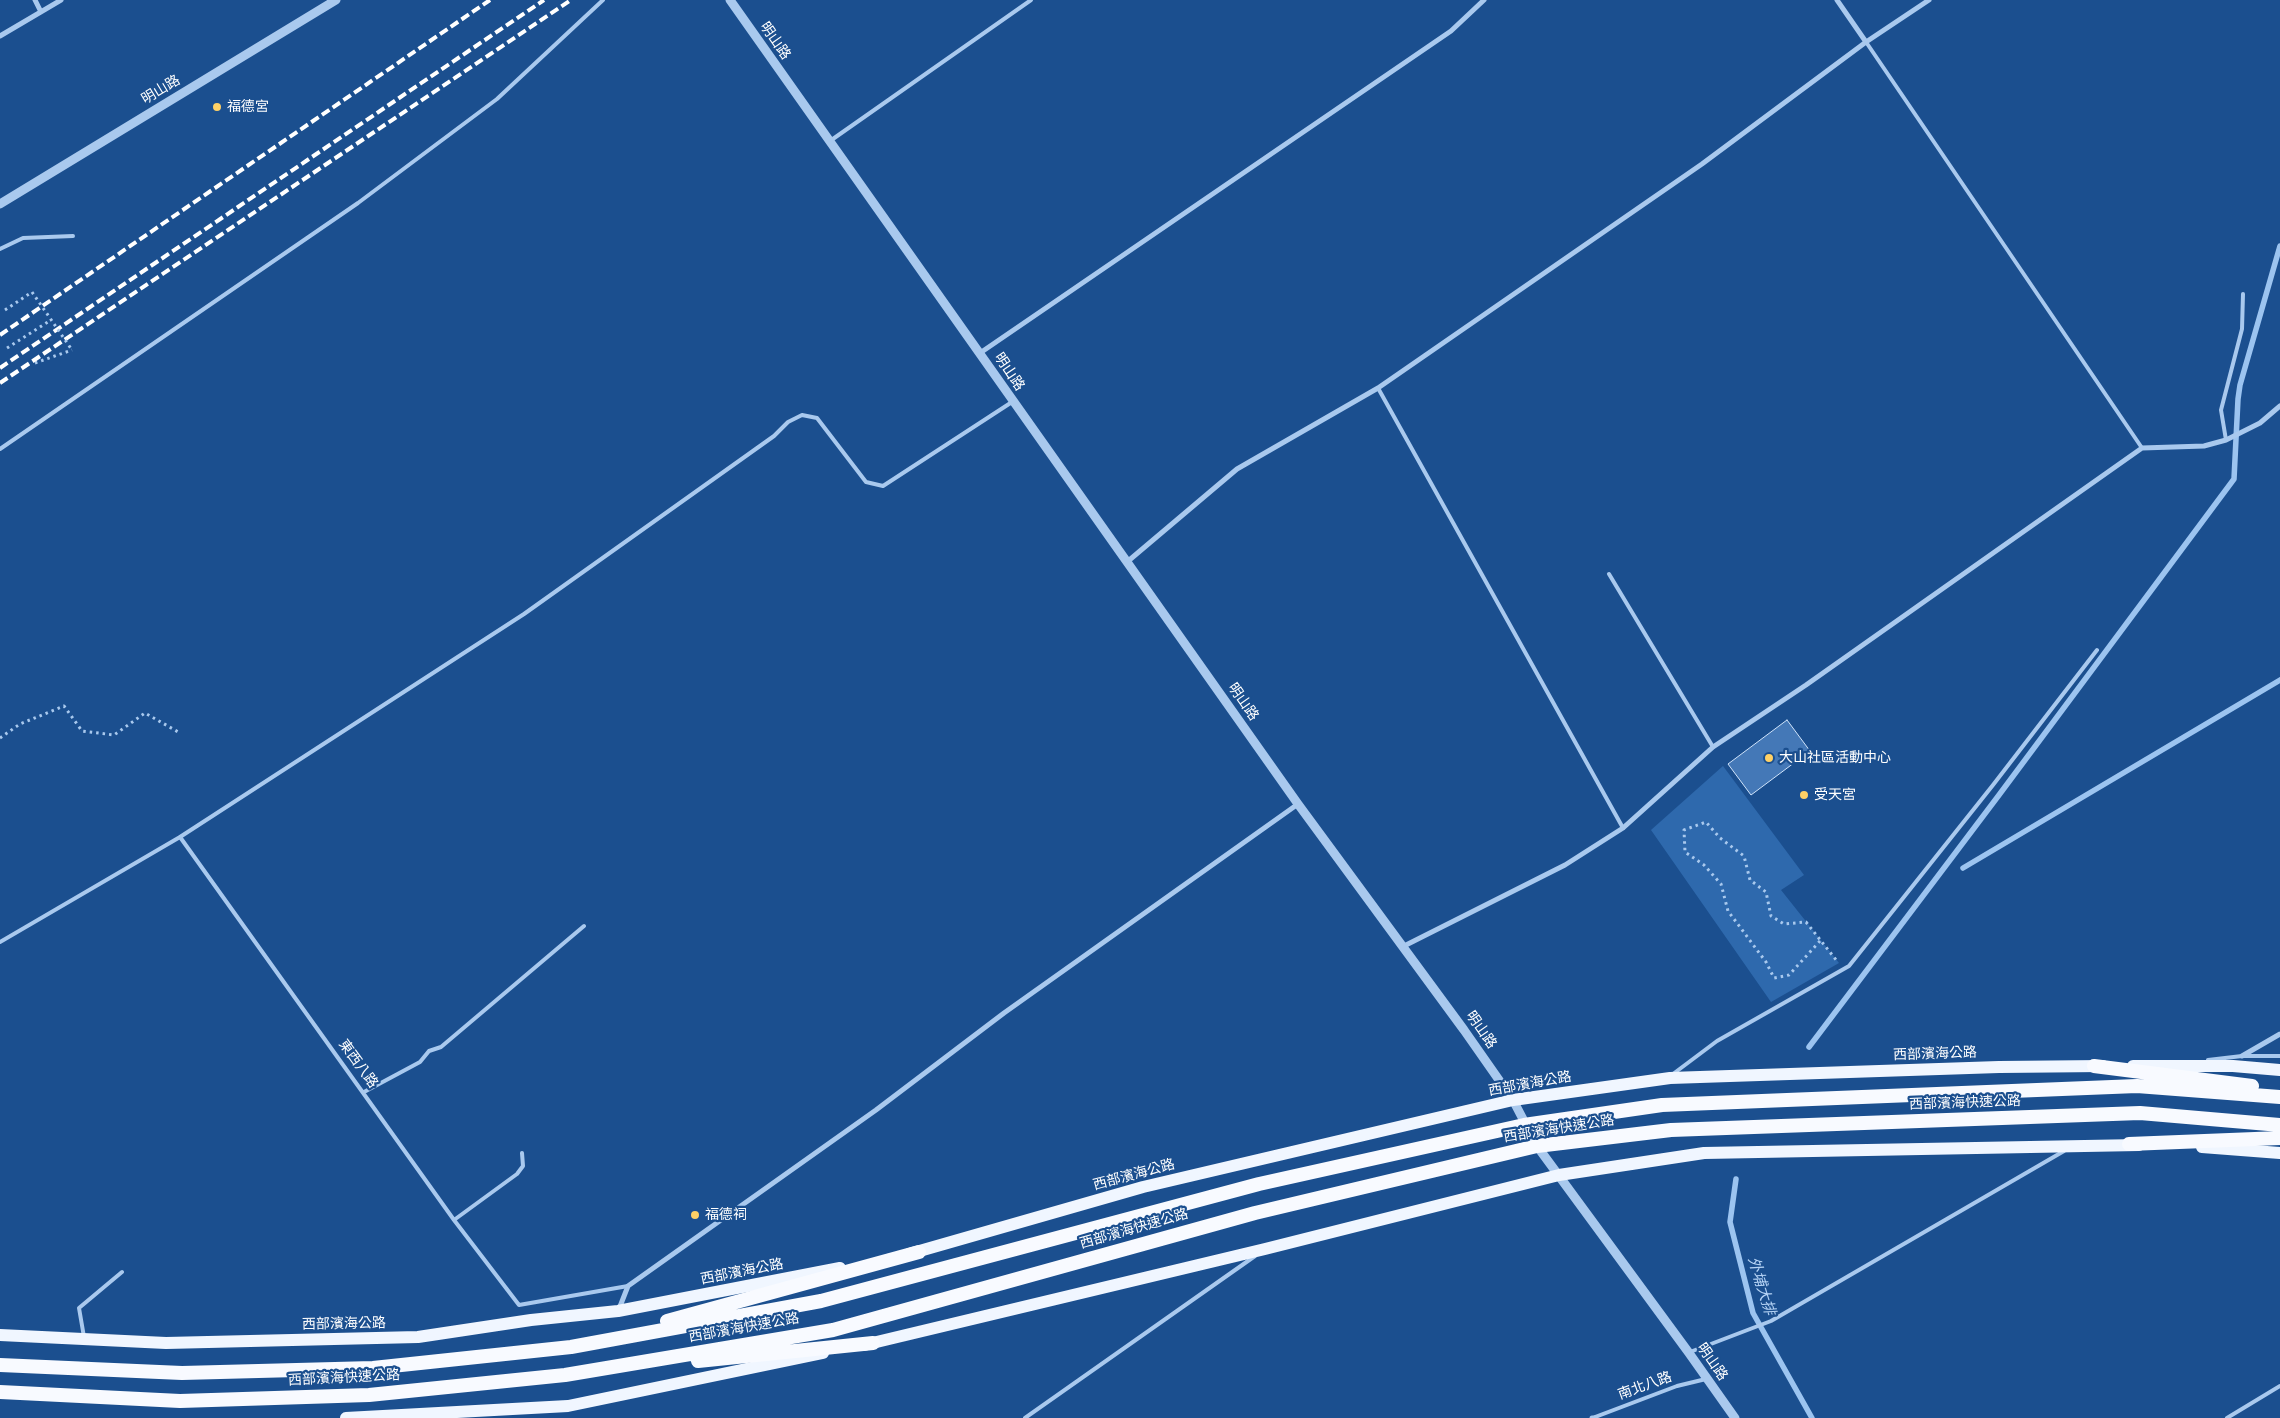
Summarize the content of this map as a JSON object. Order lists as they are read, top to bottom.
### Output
{
  "streets": {
    "highway": ["西部濱海快速公路"],
    "main road": ["西部濱海公路"],
    "street": ["明山路"],
    "lane": ["東西八路", "南北八路"]
  },
  "crossings": [
    ["明山路", "西部濱海公路"],
    ["明山路", "西部濱海快速公路"],
    ["明山路", "南北八路"]
  ],
  "water": ["外埔大排"],
  "places": [
    "福德宮",
    "大山社區活動中心",
    "受天宮",
    "福德祠"
  ]
}
